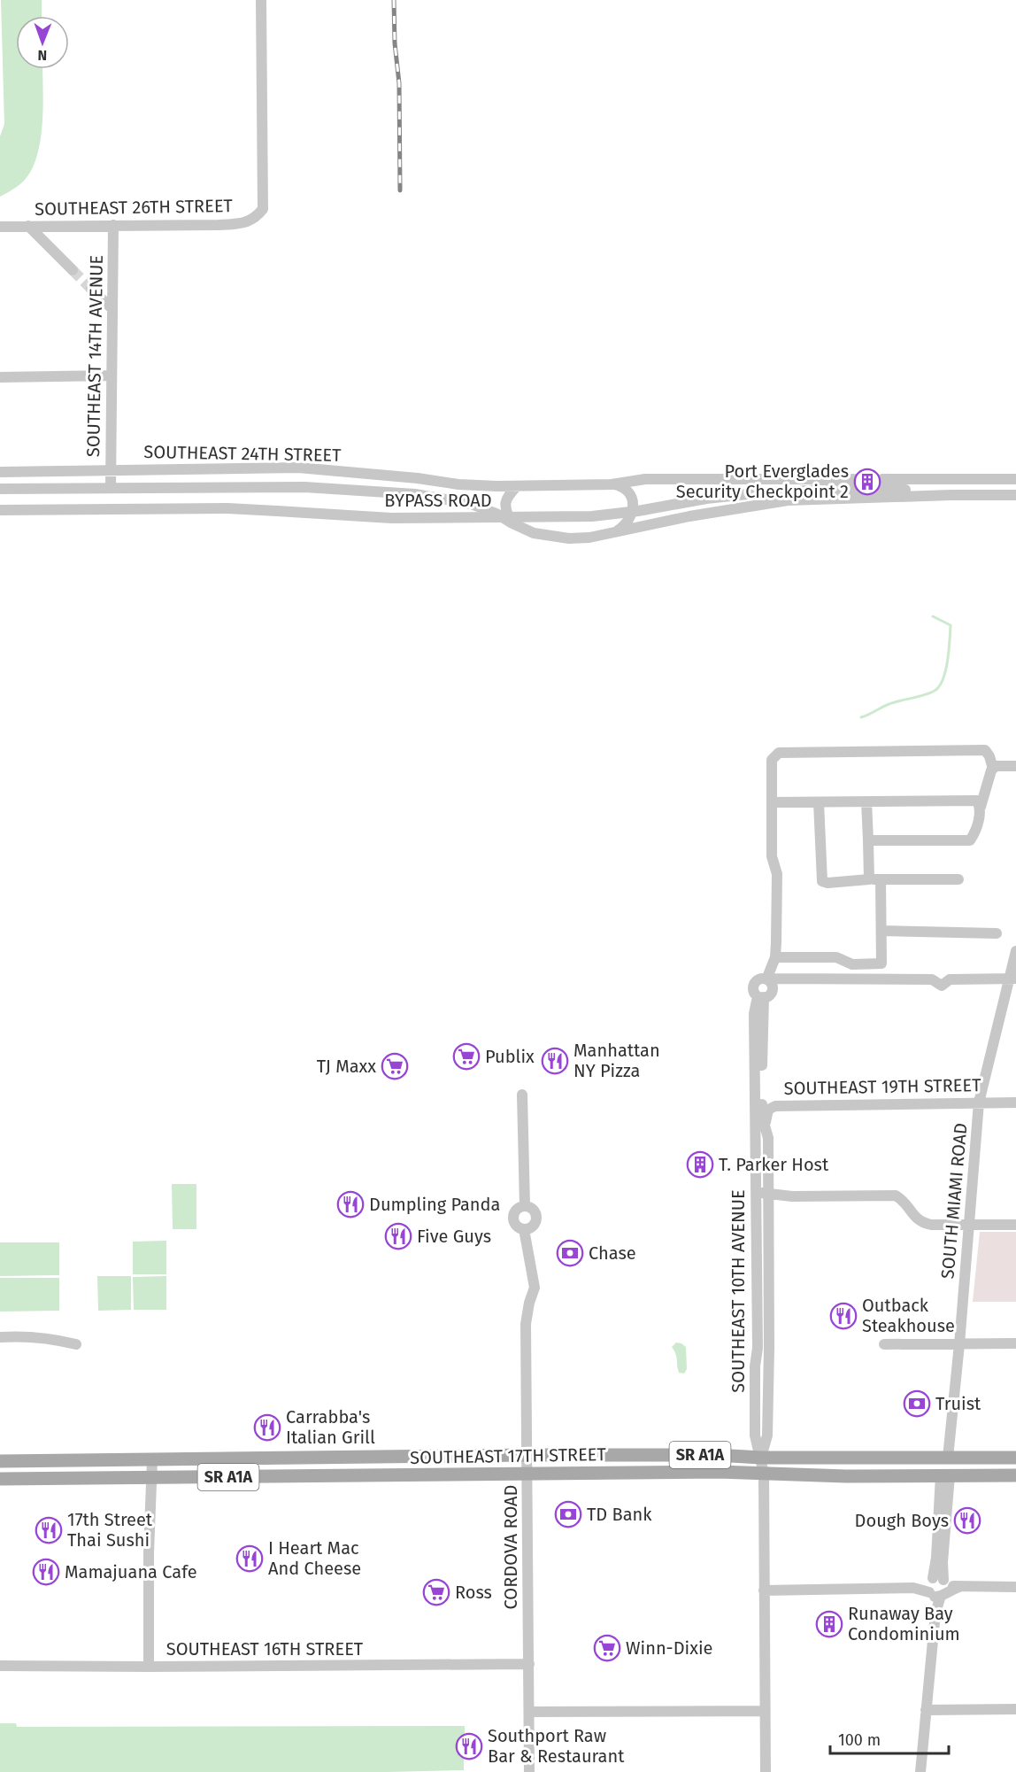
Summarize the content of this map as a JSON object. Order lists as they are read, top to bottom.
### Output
{
  "streets": {
    "main road": ["SR A1A", "SOUTHEAST 17TH STREET"],
    "street": [
      "SOUTHEAST 26TH STREET",
      "SOUTHEAST 14TH AVENUE",
      "SOUTHEAST 24TH STREET",
      "BYPASS ROAD",
      "SOUTHEAST 19TH STREET",
      "SOUTH MIAMI ROAD",
      "SOUTHEAST 10TH AVENUE",
      "CORDOVA ROAD",
      "SOUTHEAST 16TH STREET"
    ]
  },
  "crossings": [
    ["SOUTHEAST 26TH STREET", "SOUTHEAST 14TH AVENUE"],
    ["SOUTHEAST 14TH AVENUE", "SOUTHEAST 24TH STREET"],
    ["SOUTHEAST 24TH STREET", "BYPASS ROAD"],
    ["SOUTHEAST 19TH STREET", "SOUTH MIAMI ROAD"],
    ["SOUTHEAST 19TH STREET", "SOUTHEAST 10TH AVENUE"],
    ["SOUTH MIAMI ROAD", "SOUTHEAST 17TH STREET"],
    ["SOUTHEAST 10TH AVENUE", "SOUTHEAST 17TH STREET"],
    ["SOUTHEAST 17TH STREET", "CORDOVA ROAD"],
    ["CORDOVA ROAD", "SOUTHEAST 16TH STREET"]
  ],
  "places": {
    "building": ["Port Everglades Security Checkpoint 2", "T. Parker Host", "Runaway Bay Condominium"],
    "supermarket": [
      "Publix",
      "TJ Maxx",
      "Ross",
      "Winn-Dixie"
    ],
    "restaurant": [
      "Manhattan NY Pizza",
      "Dumpling Panda",
      "Five Guys",
      "Outback Steakhouse",
      "Carrabba's Italian Grill",
      "Dough Boys",
      "17th Street Thai Sushi",
      "I Heart Mac And Cheese",
      "Mamajuana Cafe",
      "Southport Raw Bar & Restaurant"
    ],
    "bank": ["Chase", "Truist", "TD Bank"]
  },
  "scale_bar": "100 m",
  "north": "bottom"
}
